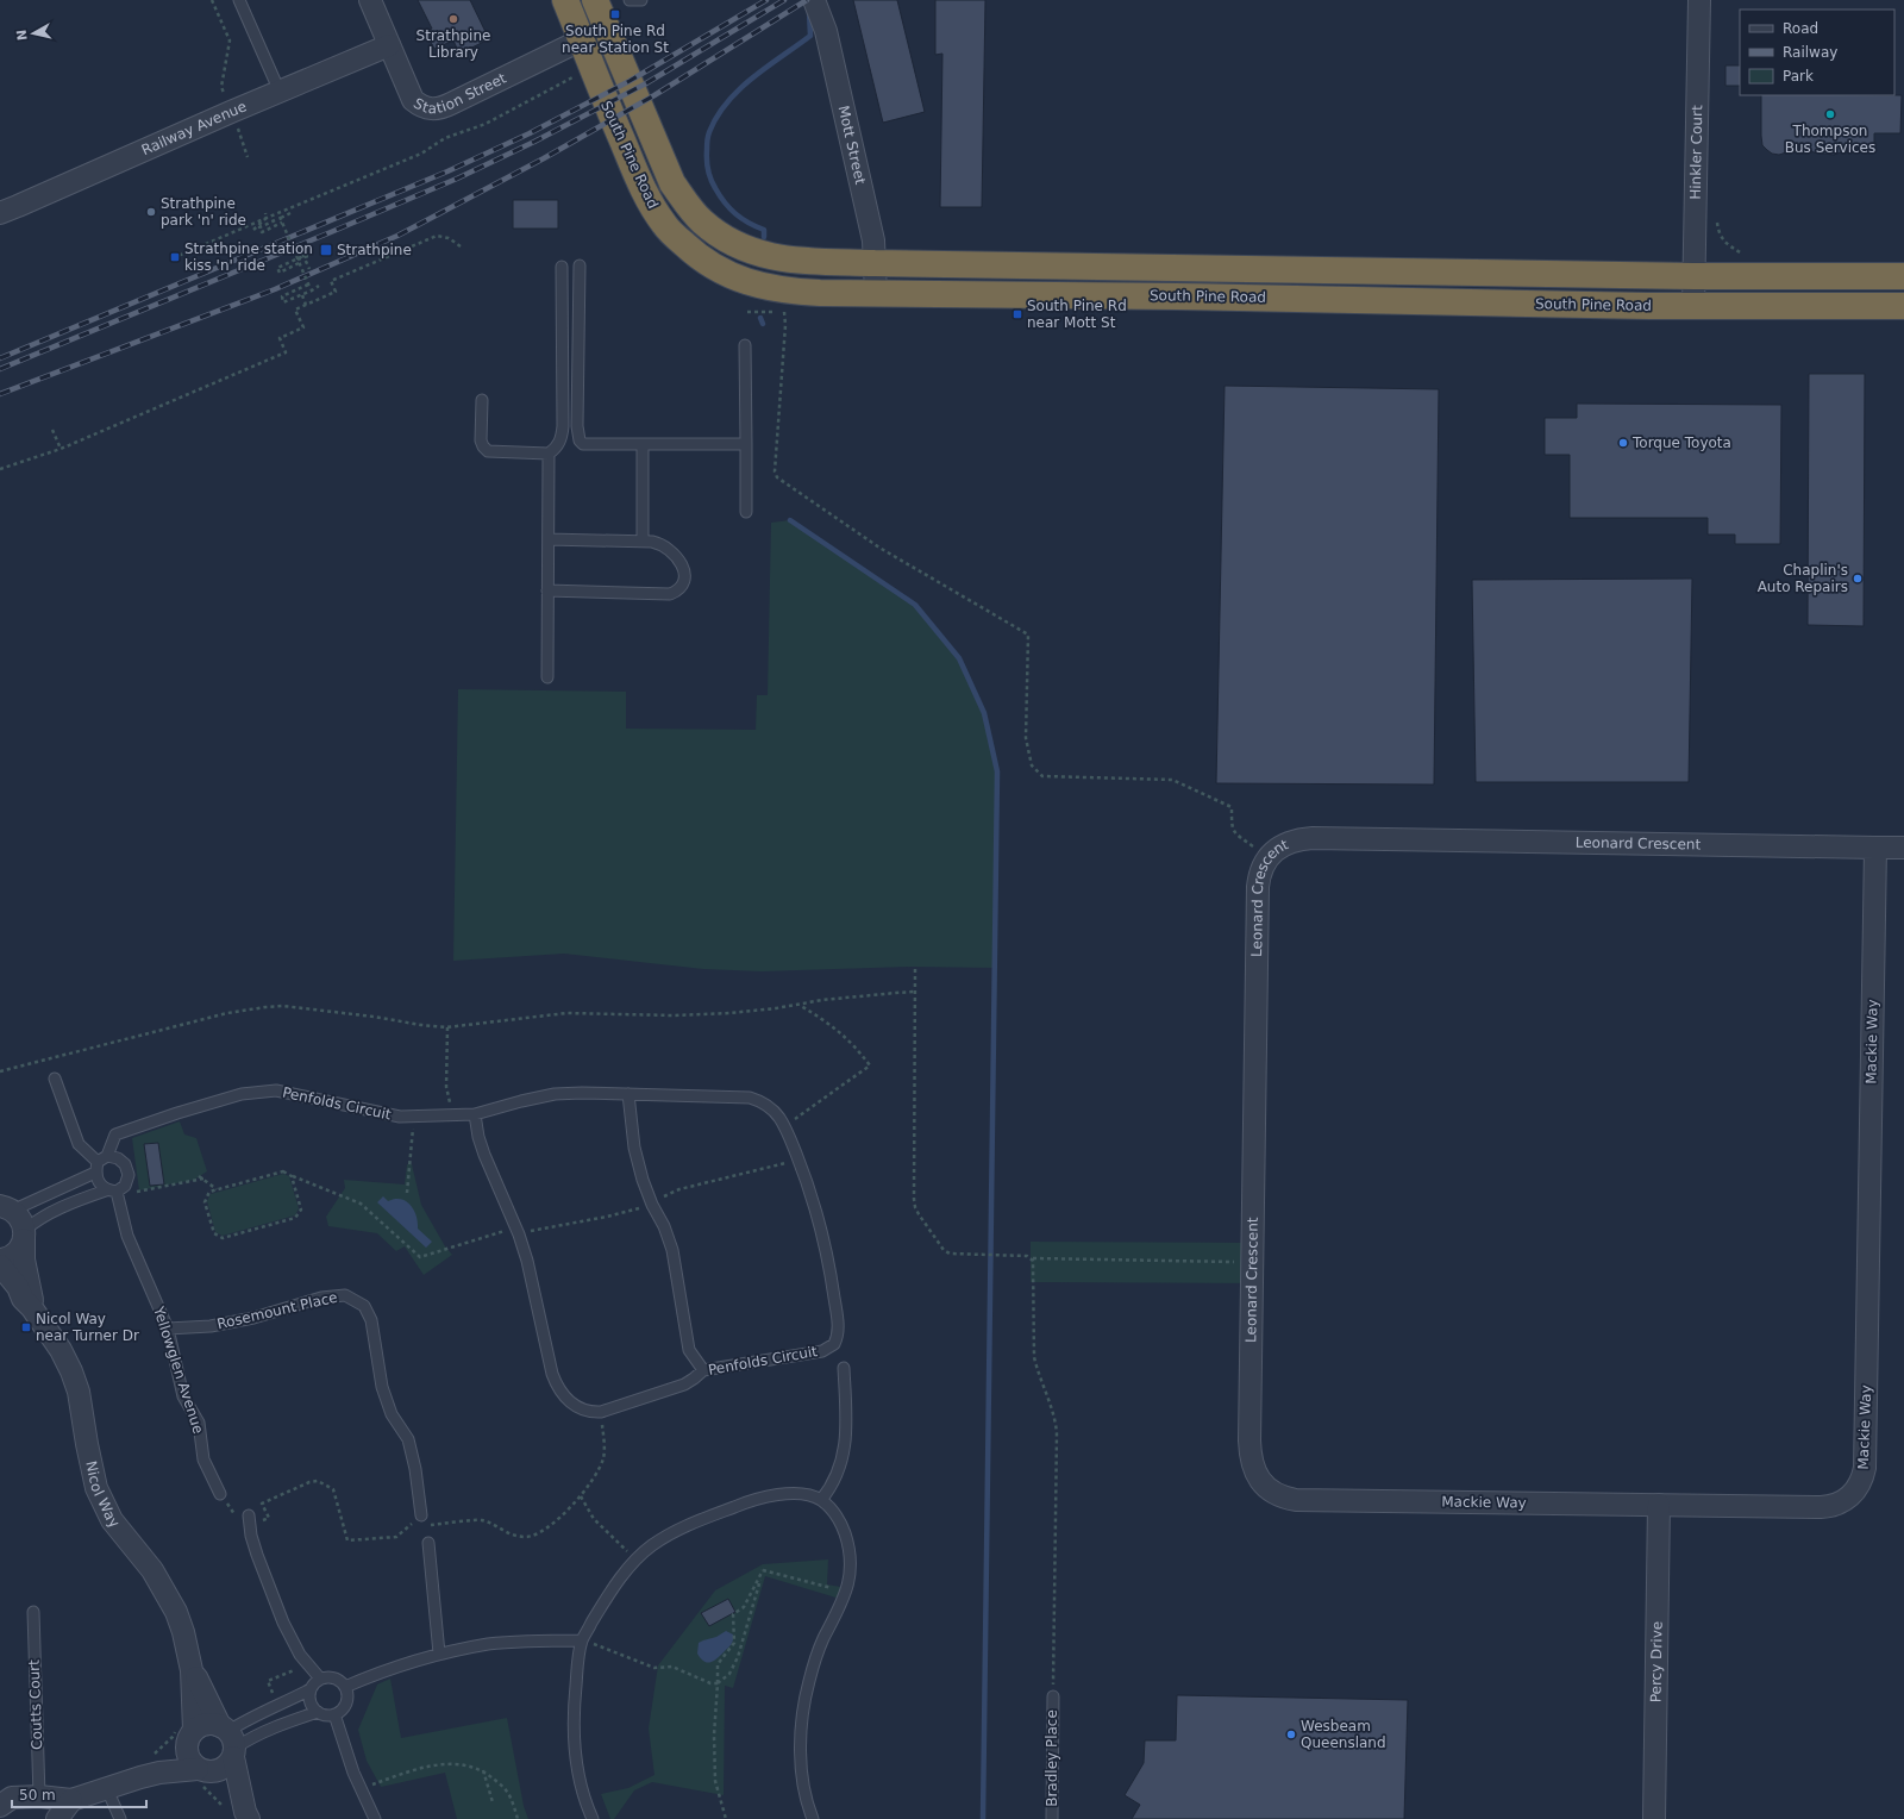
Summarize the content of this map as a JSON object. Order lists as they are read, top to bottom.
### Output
{
  "streets": {
    "highway": ["South Pine Road"],
    "street": [
      "Station Street",
      "Railway Avenue",
      "Mott Street",
      "Hinkler Court",
      "Leonard Crescent",
      "Mackie Way",
      "Nicol Way",
      "Percy Drive"
    ],
    "lane": [
      "Penfolds Circuit",
      "Rosemount Place",
      "Yellowglen Avenue",
      "Coutts Court",
      "Bradley Place"
    ]
  },
  "crossings": [
    ["Station Street", "Railway Avenue"],
    ["Station Street", "South Pine Road"],
    ["Mott Street", "South Pine Road"],
    ["Hinkler Court", "South Pine Road"],
    ["Leonard Crescent", "Mackie Way"],
    ["Mackie Way", "Percy Drive"],
    ["Penfolds Circuit", "Yellowglen Avenue"],
    ["Rosemount Place", "Yellowglen Avenue"]
  ],
  "places": {
    "transit": [
      "South Pine Rd near Station St",
      "Strathpine",
      "Strathpine station kiss 'n' ride",
      "South Pine Rd near Mott St",
      "Nicol Way near Turner Dr"
    ],
    "other": [
      "Strathpine Library",
      "Thompson Bus Services",
      "Strathpine park 'n' ride",
      "Torque Toyota",
      "Chaplin's Auto Repairs",
      "Wesbeam Queensland"
    ]
  },
  "legend": ["Road", "Railway", "Park"],
  "scale_bar": "50 m",
  "north": "left"
}
